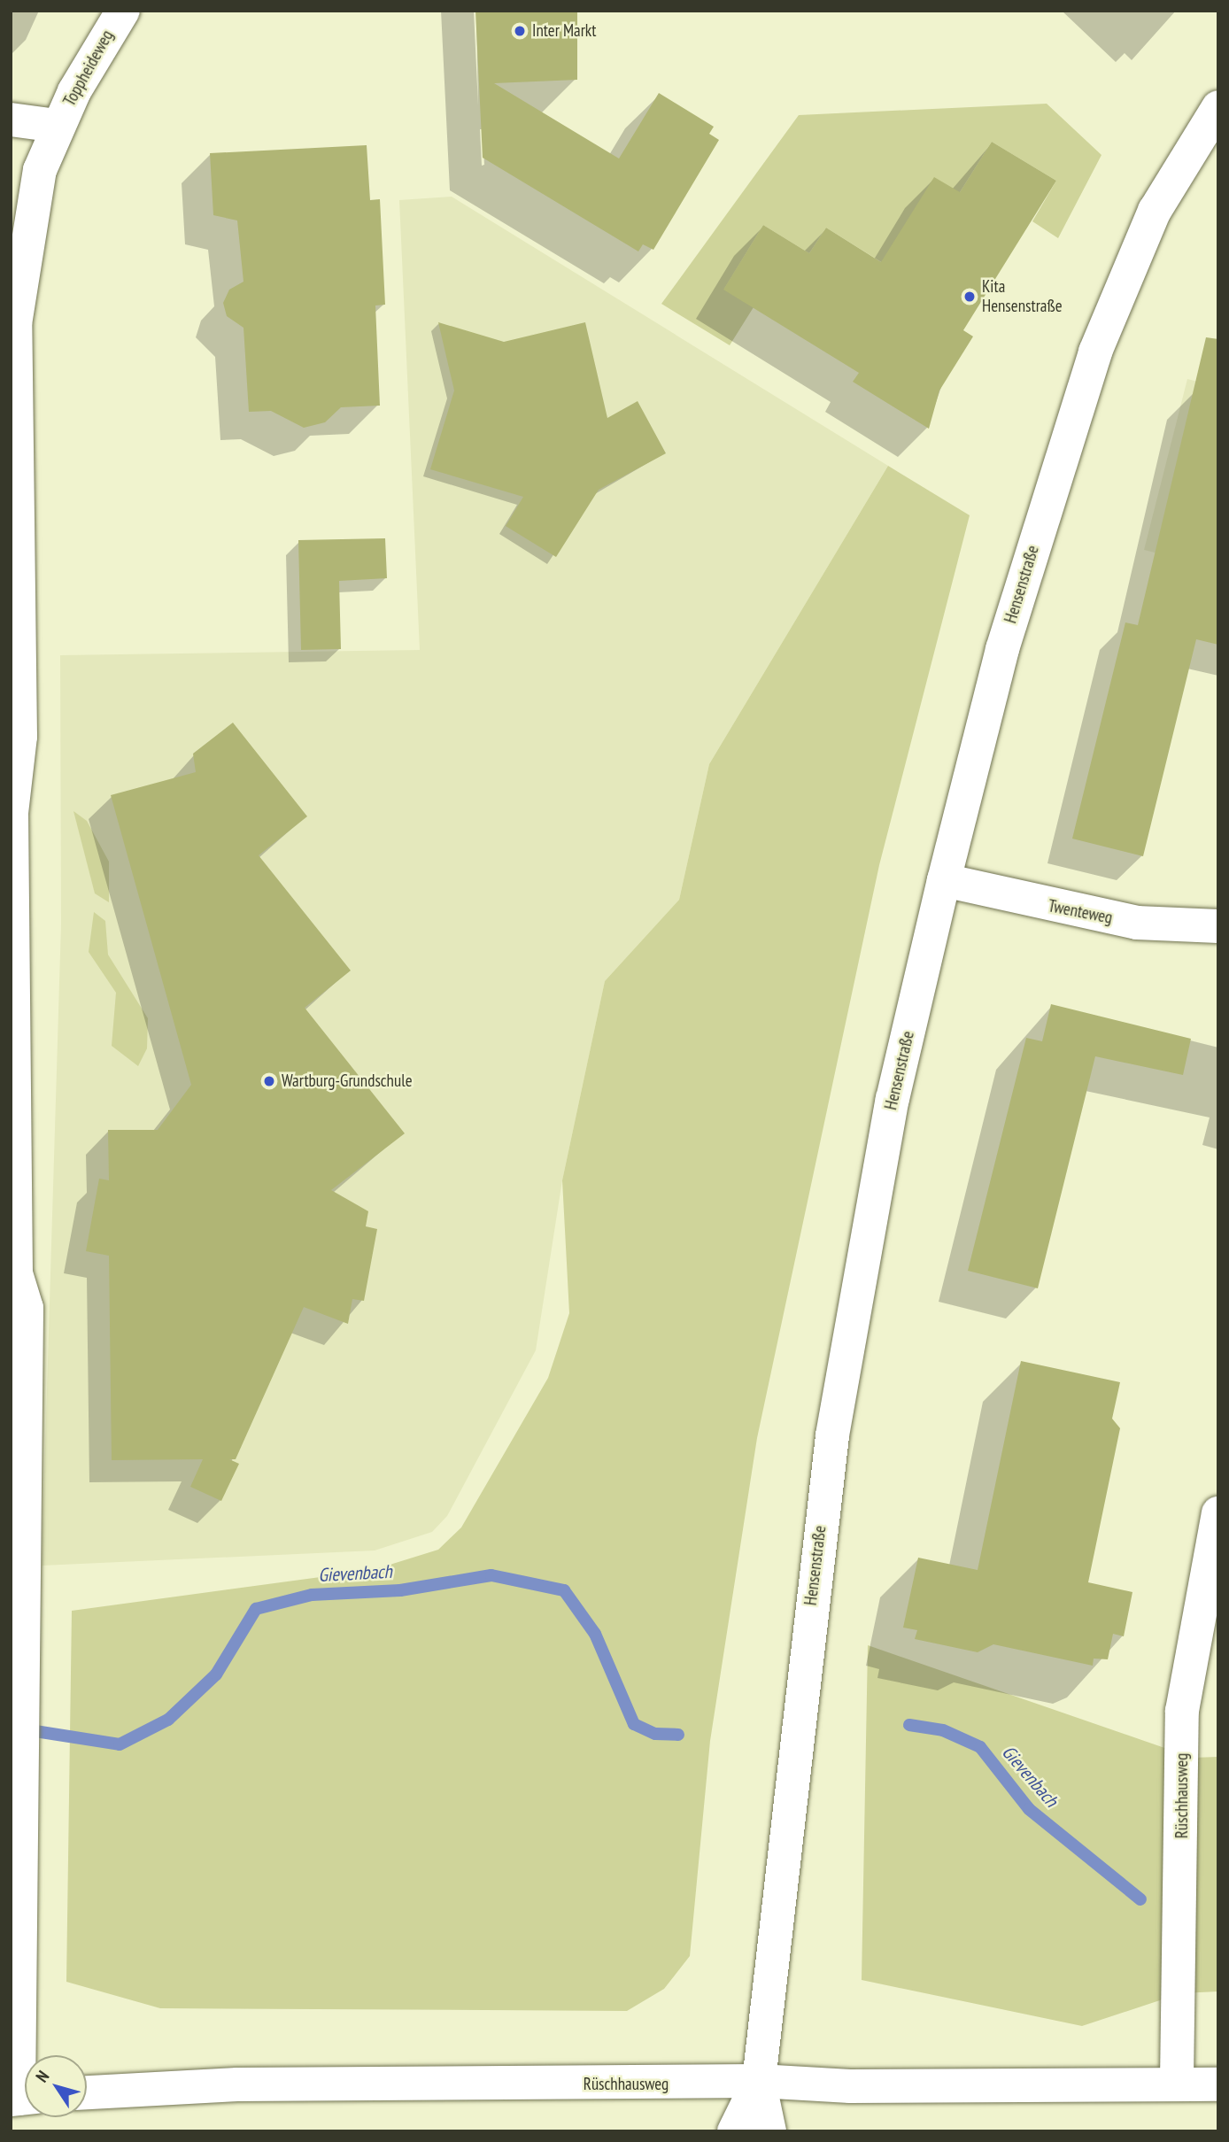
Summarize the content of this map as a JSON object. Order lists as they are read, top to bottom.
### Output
{
  "streets": {
    "street": [
      "Toppheideweg",
      "Hensenstraße",
      "Twenteweg",
      "Rüschhausweg"
    ]
  },
  "crossings": [
    ["Hensenstraße", "Twenteweg"],
    ["Hensenstraße", "Rüschhausweg"]
  ],
  "water": ["Gievenbach"],
  "places": ["Inter Markt", "Kita Hensenstraße", "Wartburg-Grundschule"],
  "north": "top left"
}
